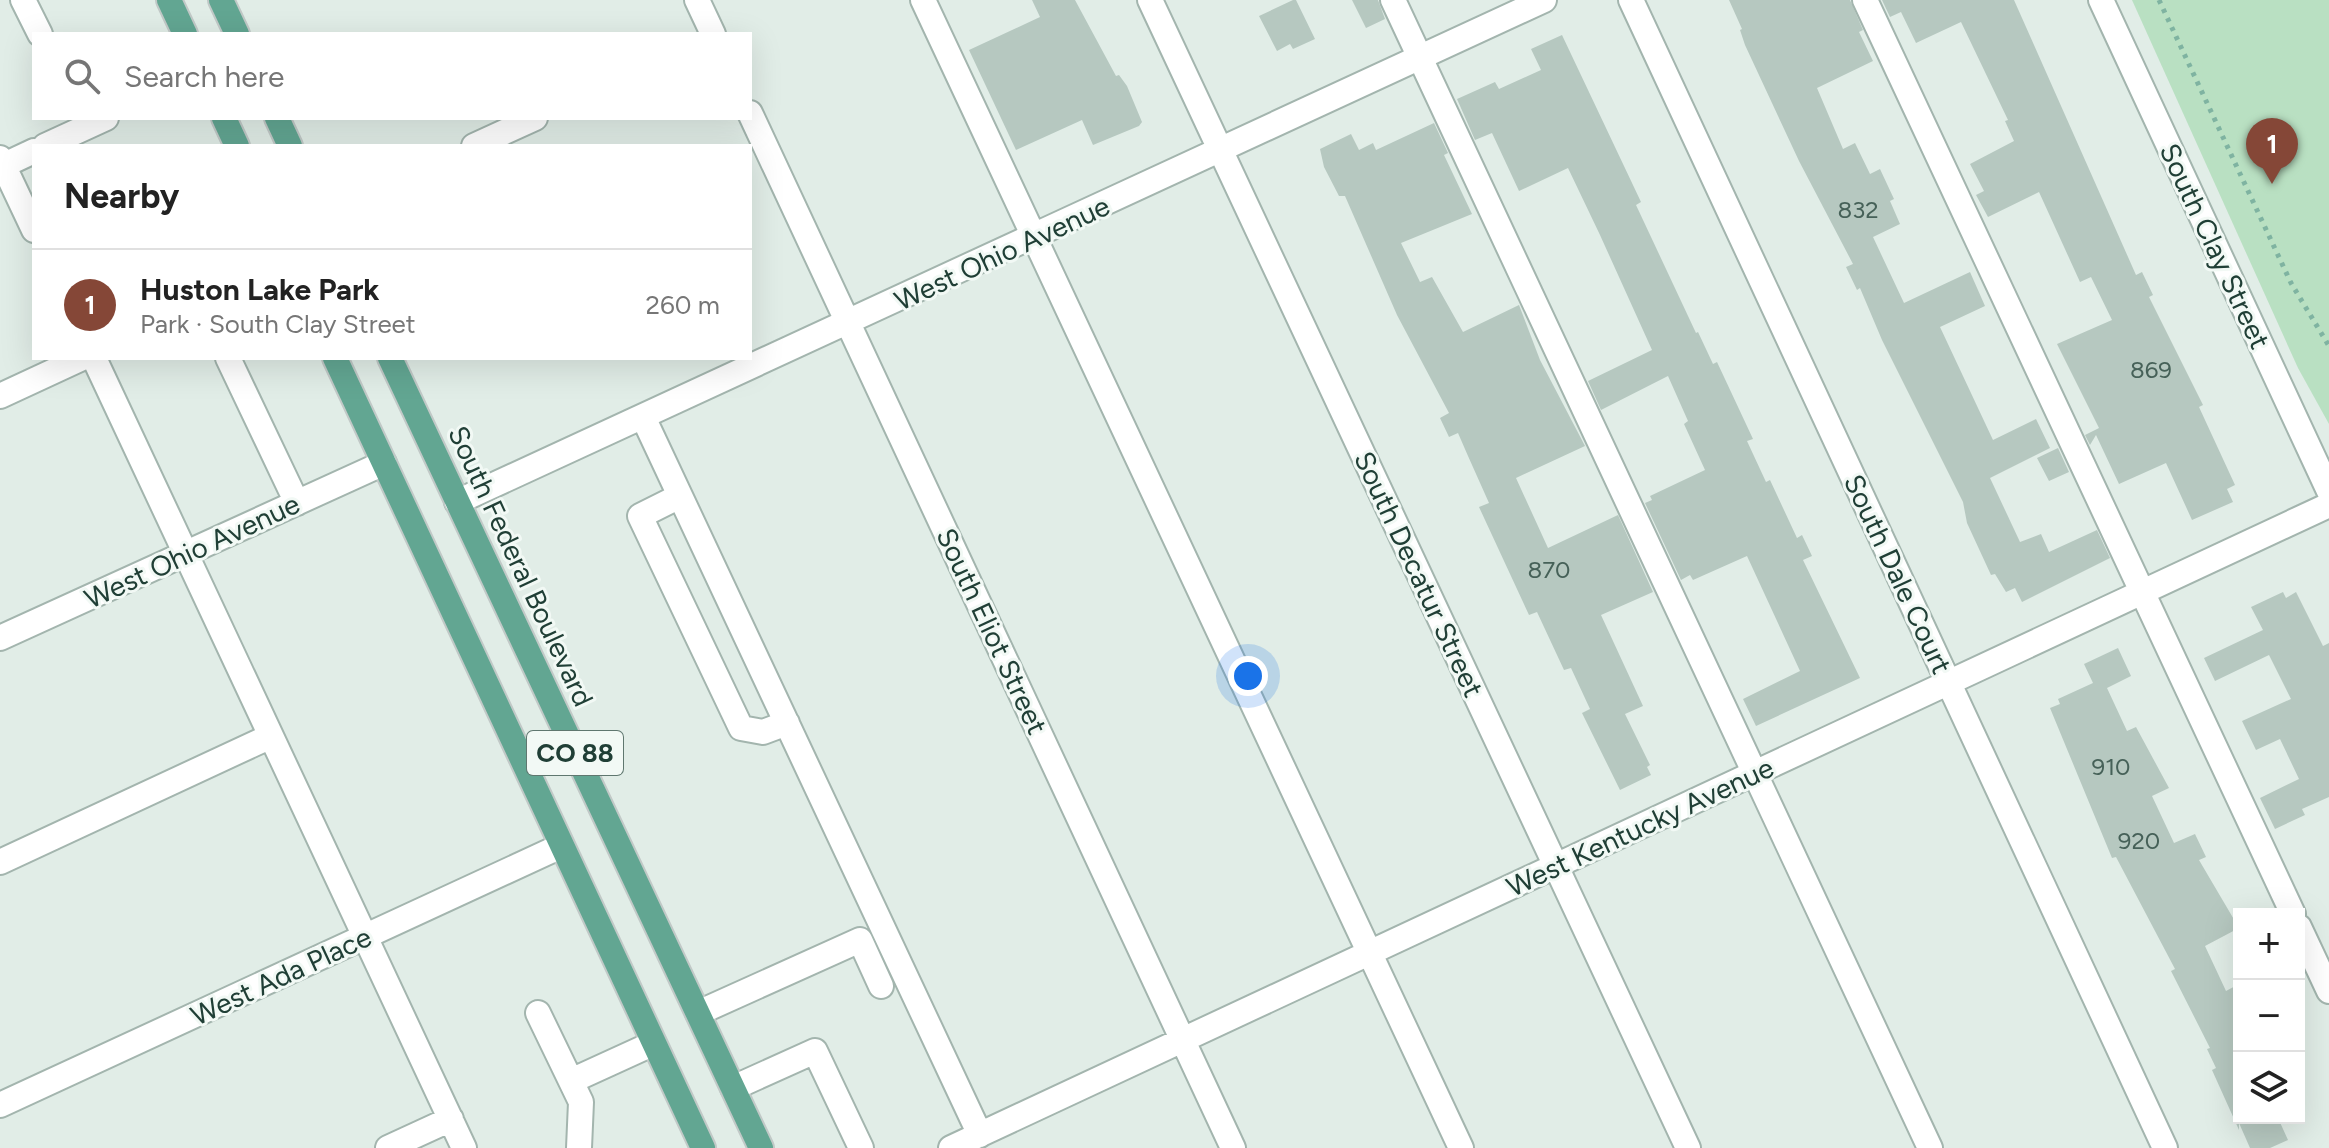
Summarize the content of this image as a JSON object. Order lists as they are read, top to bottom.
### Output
{
  "streets": {
    "main road": ["South Federal Boulevard", "CO 88"],
    "street": [
      "South Clay Street",
      "West Ohio Avenue",
      "South Decatur Street",
      "South Dale Court",
      "South Eliot Street",
      "West Kentucky Avenue",
      "West Ada Place"
    ]
  },
  "crossings": [
    ["West Ohio Avenue", "South Federal Boulevard"],
    ["West Ohio Avenue", "South Decatur Street"],
    ["West Ohio Avenue", "South Eliot Street"],
    ["West Ohio Avenue", "CO 88"],
    ["South Decatur Street", "West Kentucky Avenue"],
    ["South Dale Court", "West Kentucky Avenue"],
    ["South Eliot Street", "West Kentucky Avenue"],
    ["CO 88", "West Ada Place"]
  ],
  "house_numbers": [
    "832",
    "869",
    "870",
    "910",
    "920"
  ],
  "page": {
    "search": "Search here",
    "pins": "1",
    "heading": "Nearby",
    "list": [
      {
        "mark": "1",
        "name": "Huston Lake Park",
        "note": "Park · South Clay Street",
        "value": "260 m"
      }
    ],
    "map_buttons": ["+", "−"]
  }
}
